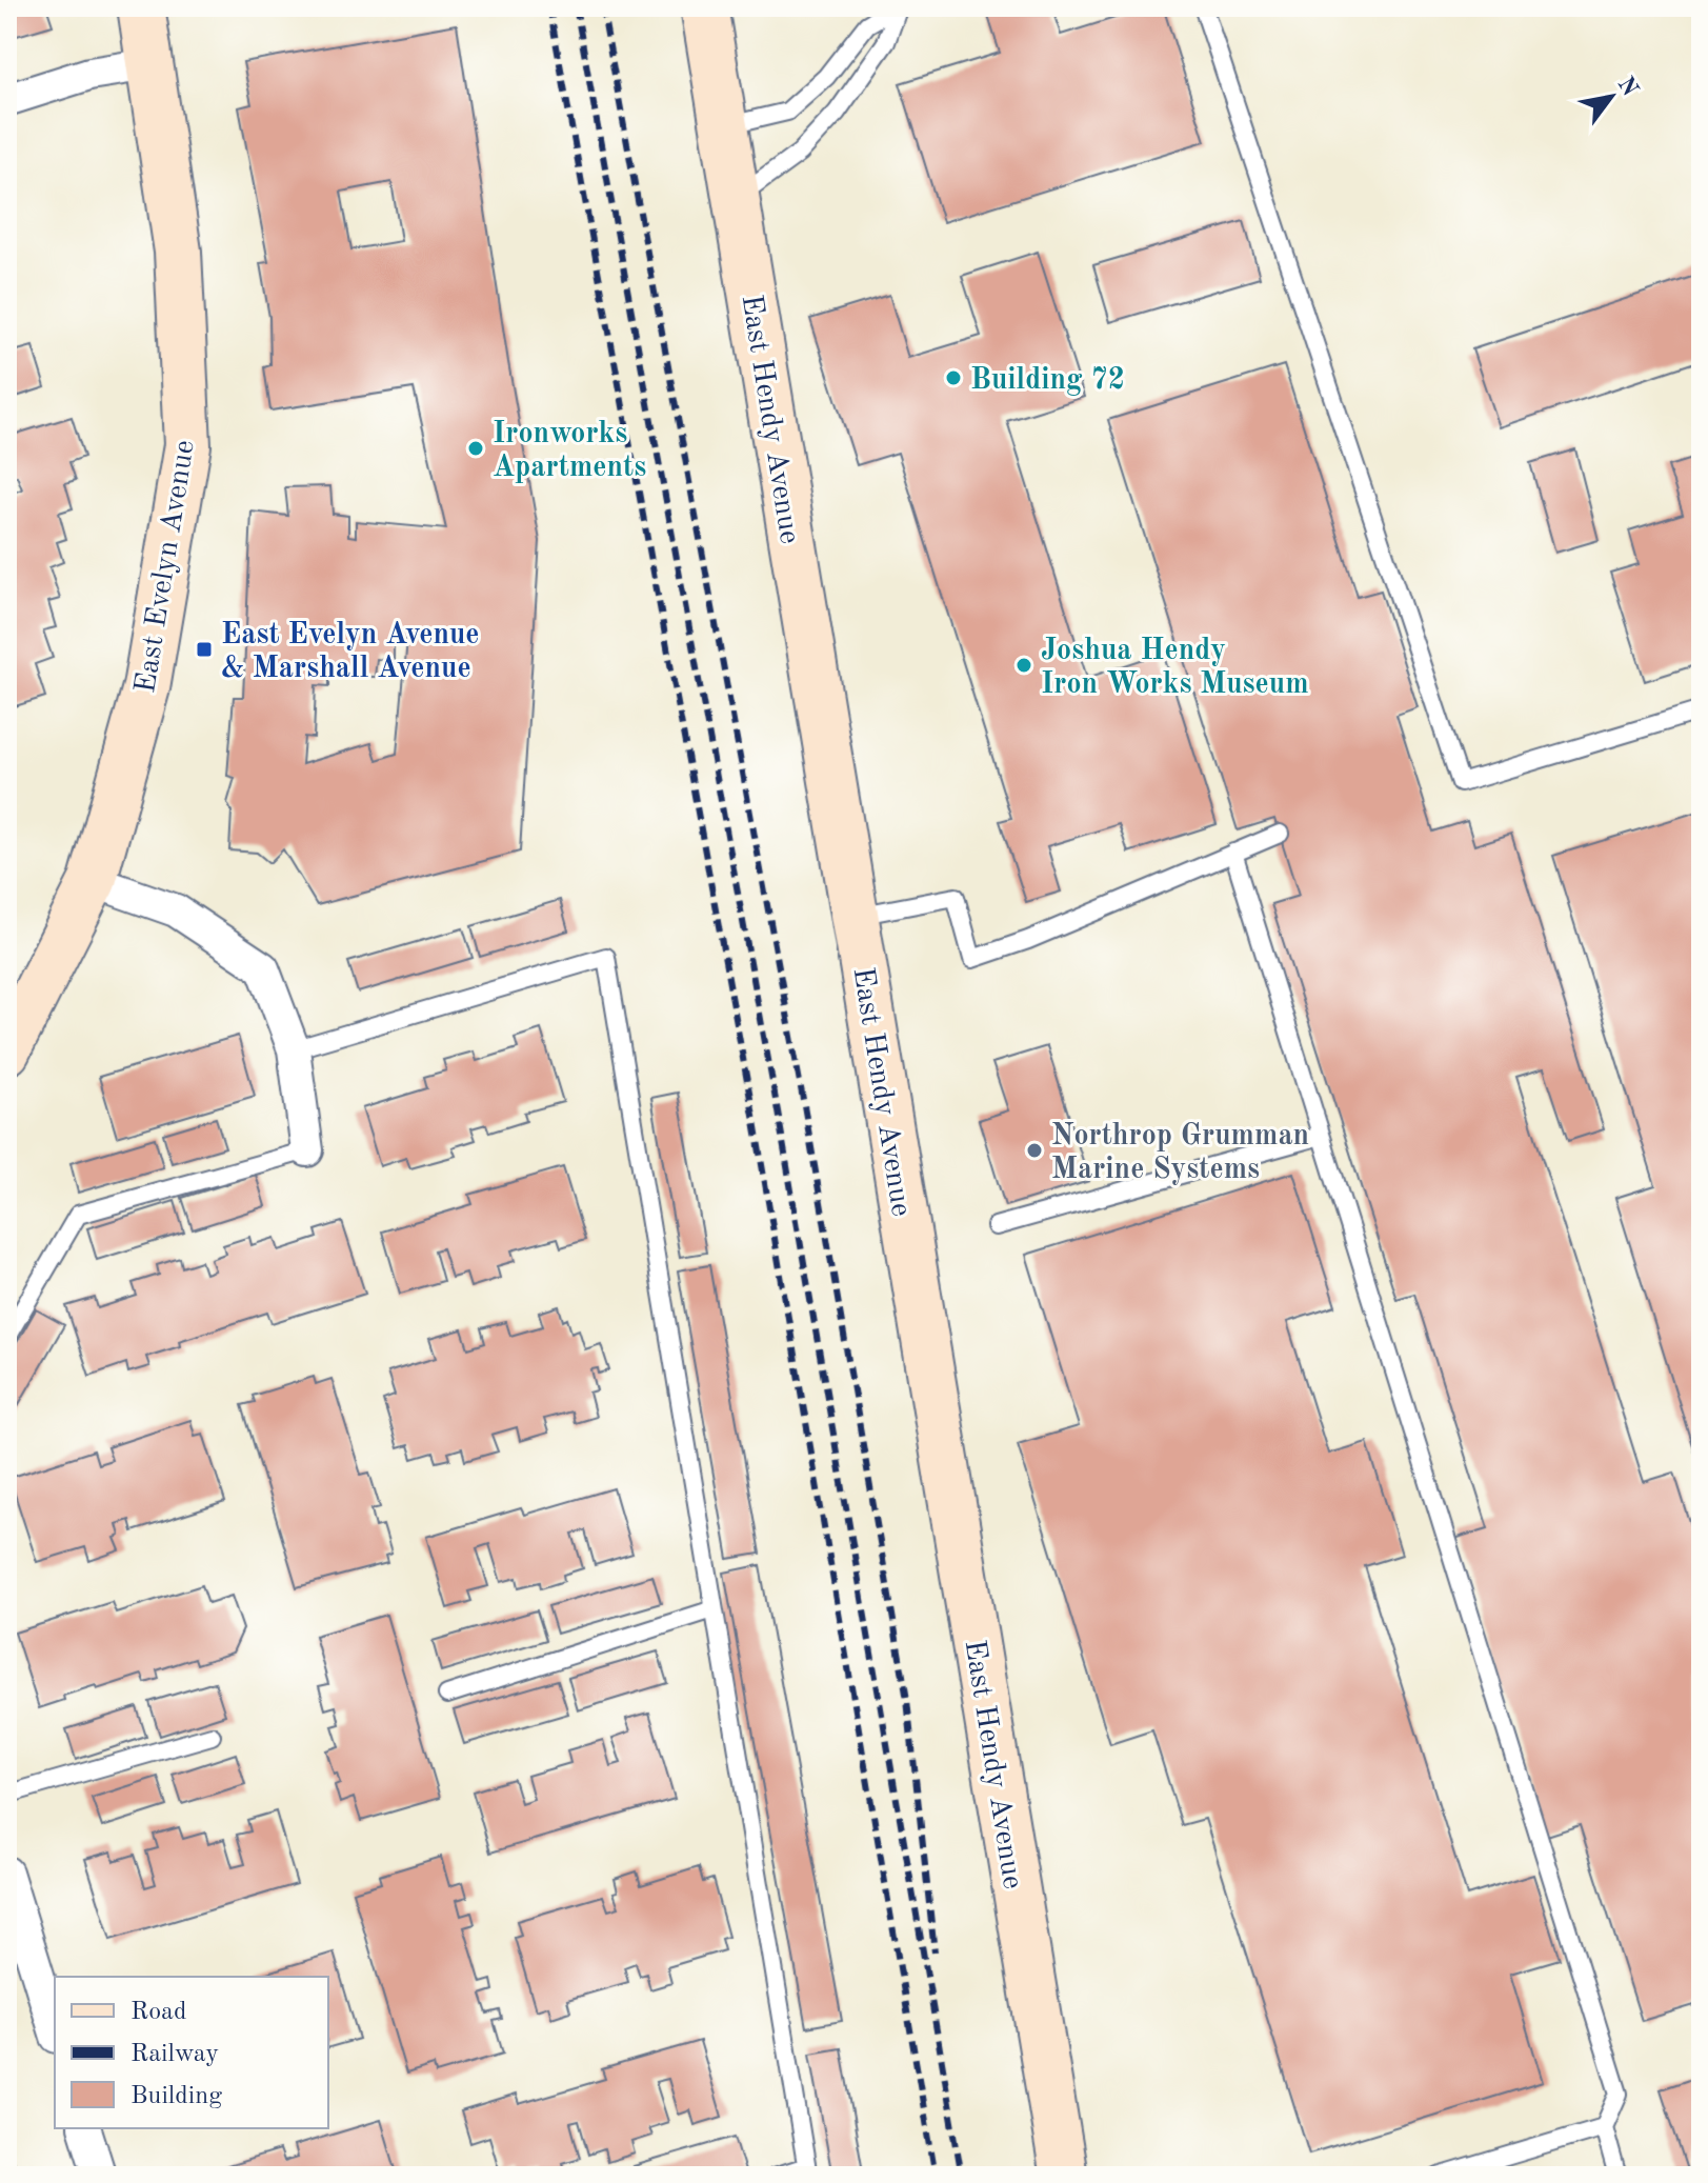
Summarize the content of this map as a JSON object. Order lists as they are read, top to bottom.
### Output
{
  "streets": {
    "street": ["East Hendy Avenue", "East Evelyn Avenue"]
  },
  "places": {
    "other": [
      "Building 72",
      "Ironworks Apartments",
      "Joshua Hendy Iron Works Museum",
      "Northrop Grumman Marine Systems"
    ],
    "transit": ["East Evelyn Avenue & Marshall Avenue"]
  },
  "legend": ["Road", "Railway", "Building"],
  "north": "top right"
}
